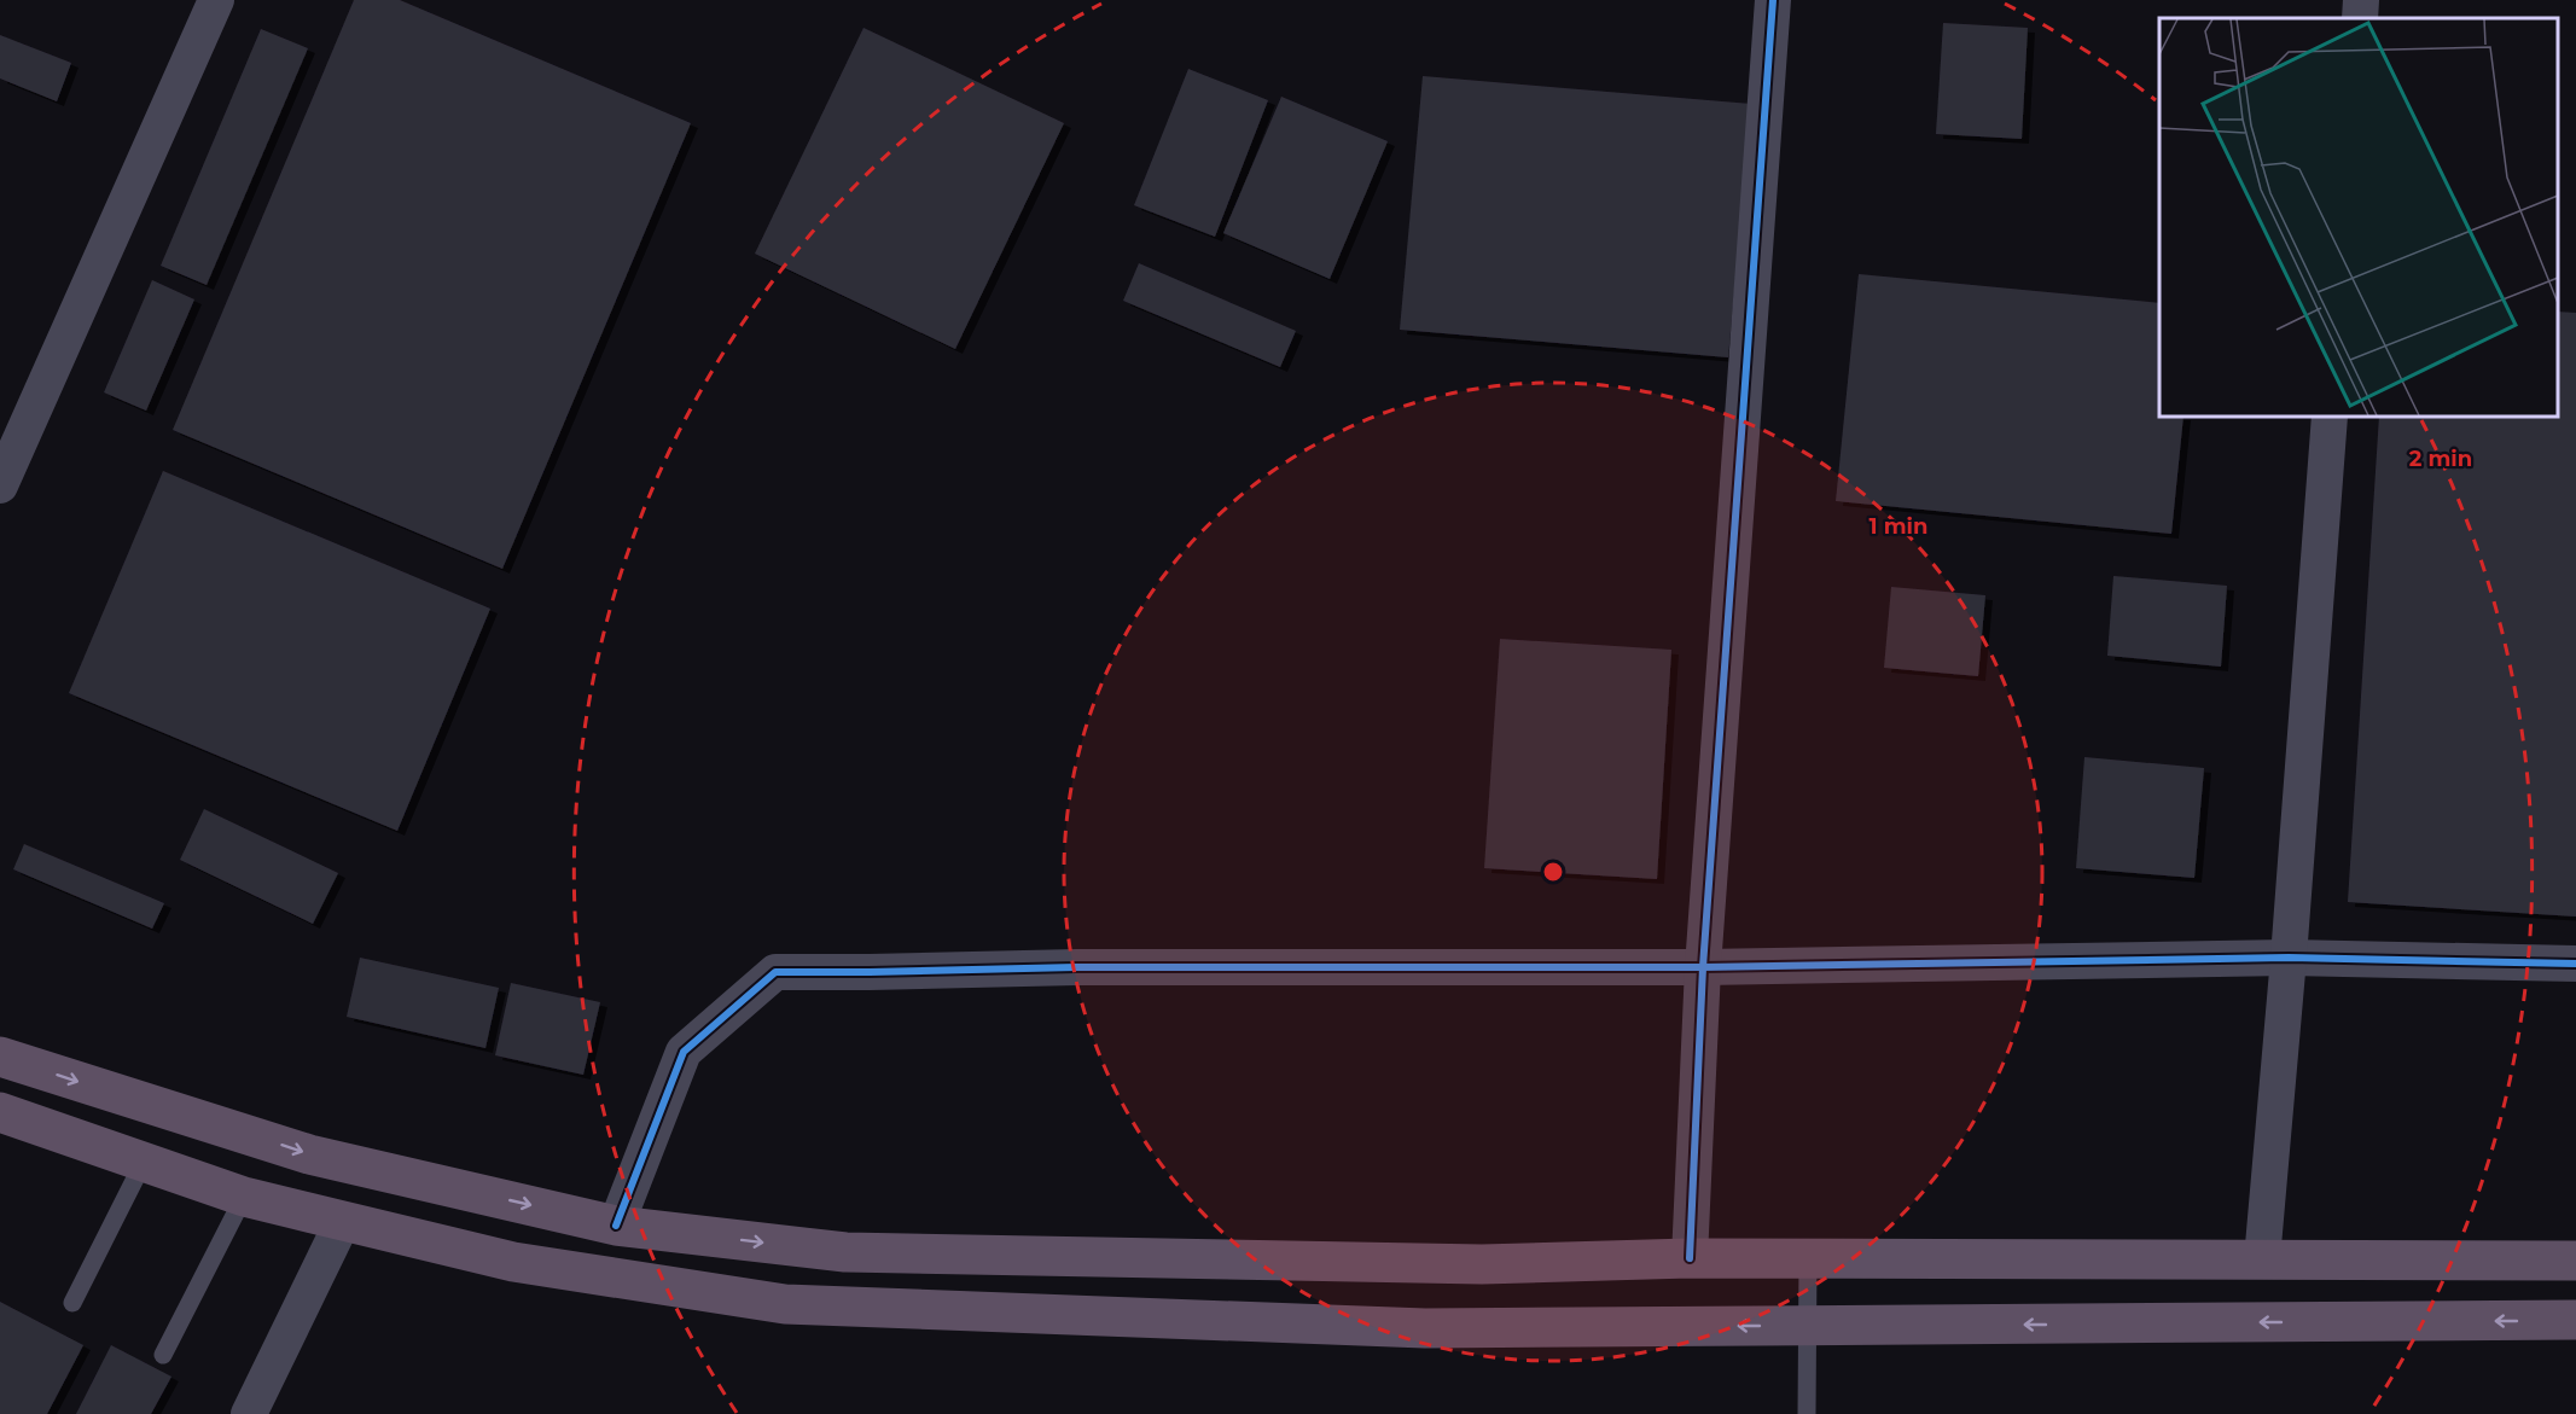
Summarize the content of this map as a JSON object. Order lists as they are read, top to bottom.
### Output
{
  "rings": ["2 min", "1 min"]
}
